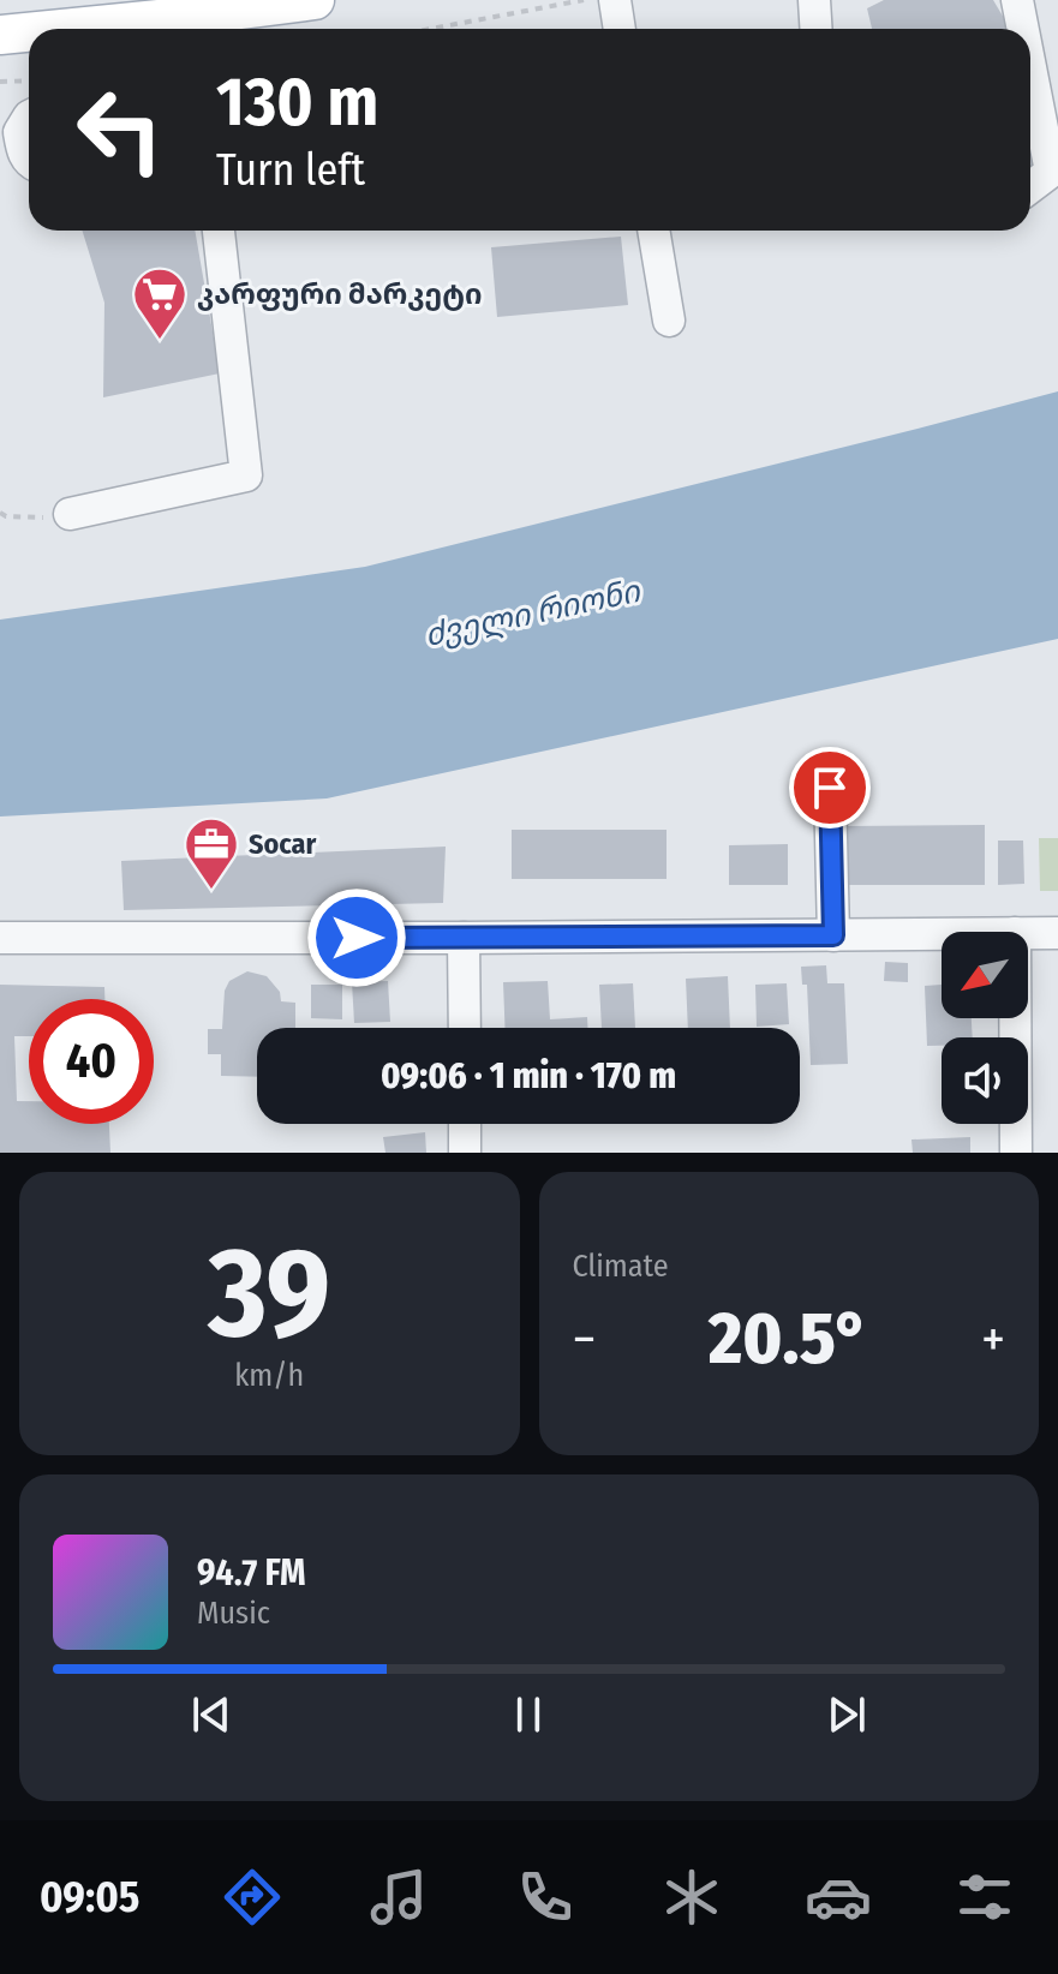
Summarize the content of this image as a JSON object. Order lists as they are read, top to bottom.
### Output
{
  "water": ["ძველი რიონი"],
  "places": {
    "supermarket": ["კარფური მარკეტი"],
    "office": ["Socar"]
  },
  "north": "bottom left",
  "page": {
    "turn": ["130 m", "Turn left"],
    "limit": "40",
    "trip": "09:06 · 1 min · 170 m",
    "tile": [
      ["39", "km/h"],
      "Climate"
    ],
    "heat": ["−", "20.5°", "+"],
    "song": ["94.7 FM", "Music"],
    "tabs": "09:05"
  }
}
